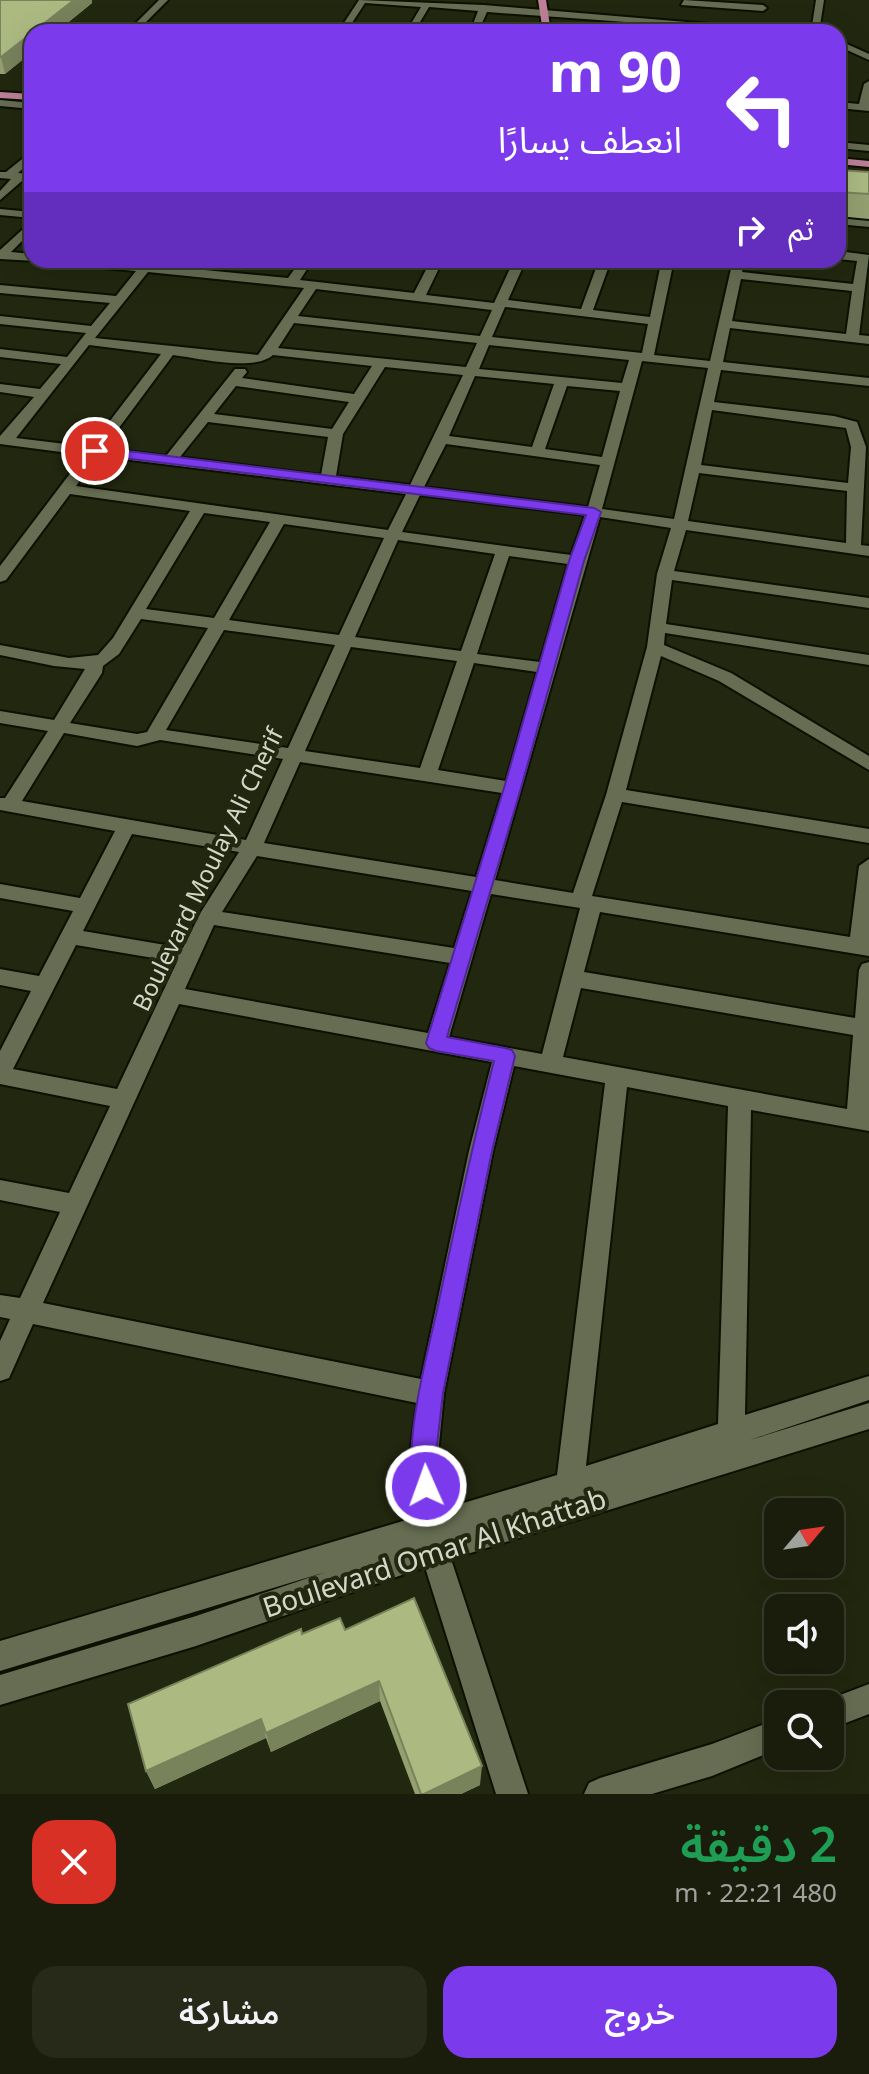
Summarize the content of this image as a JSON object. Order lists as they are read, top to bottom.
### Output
{
  "streets": {
    "street": ["Boulevard Moulay Ali Cherif", "Boulevard Omar Al Khattab"]
  },
  "north": "top right",
  "page": {
    "turn": ["90 m", "انعطف يسارًا"],
    "then": "ثم",
    "heading": ["2 دقيقة", "480 m · 22:21"],
    "buttons": ["خروج", "مشاركة"]
  }
}
